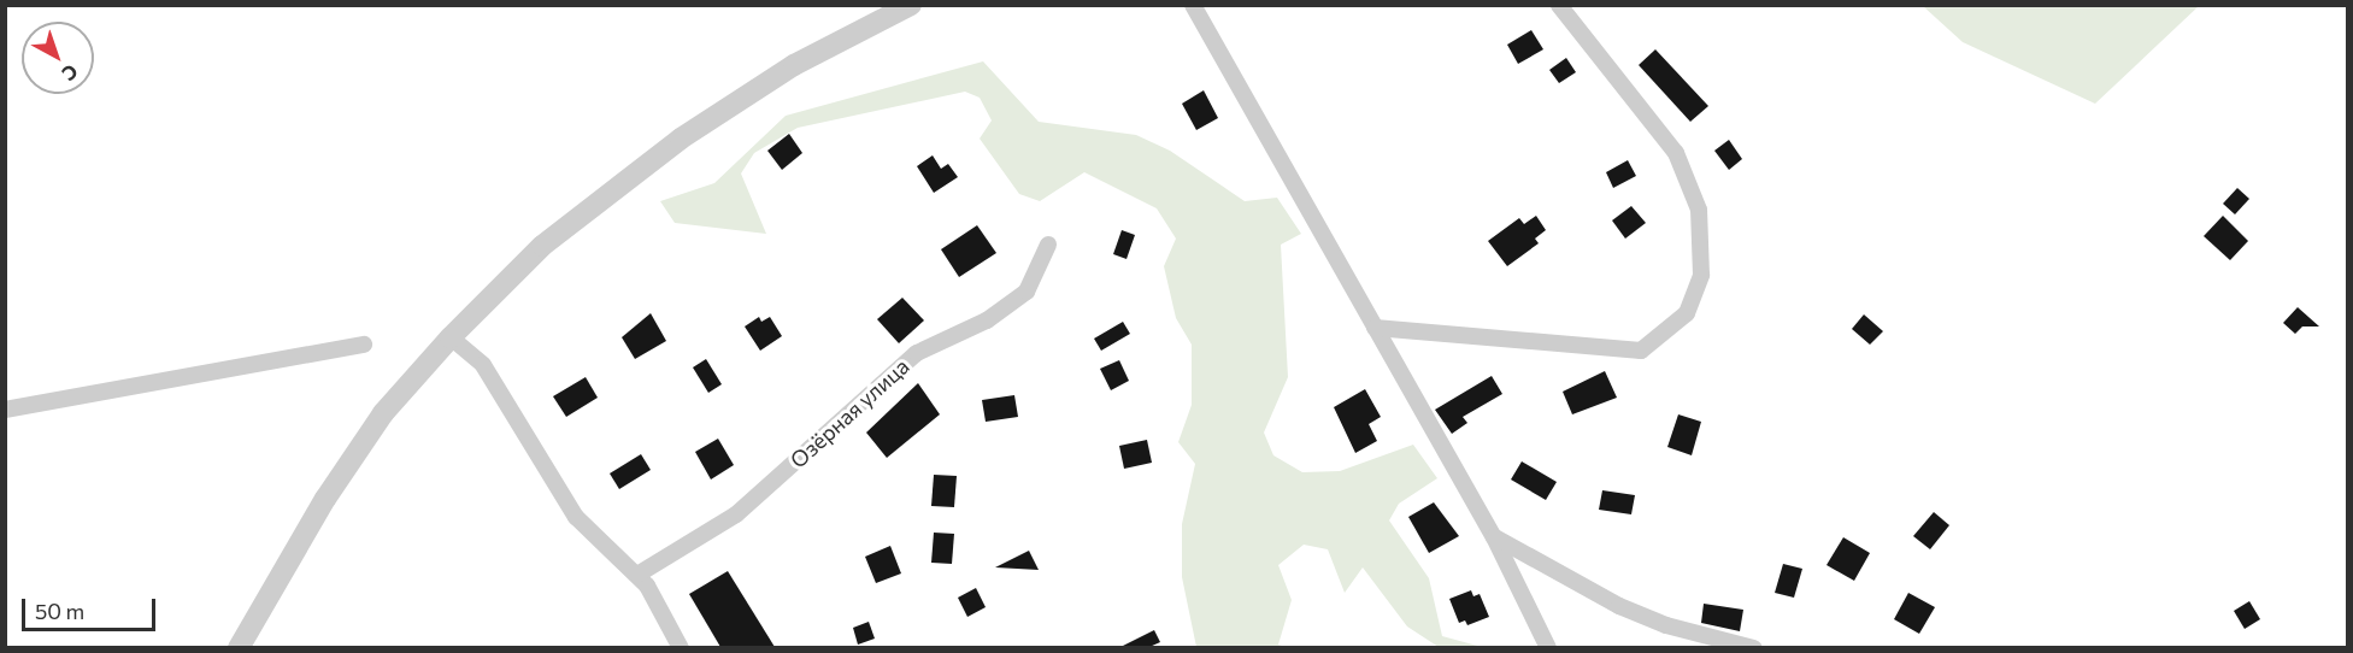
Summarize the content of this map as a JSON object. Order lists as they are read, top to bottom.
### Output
{
  "streets": {
    "street": ["Озёрная улица"]
  },
  "scale_bar": "50 m",
  "north": "bottom right"
}
